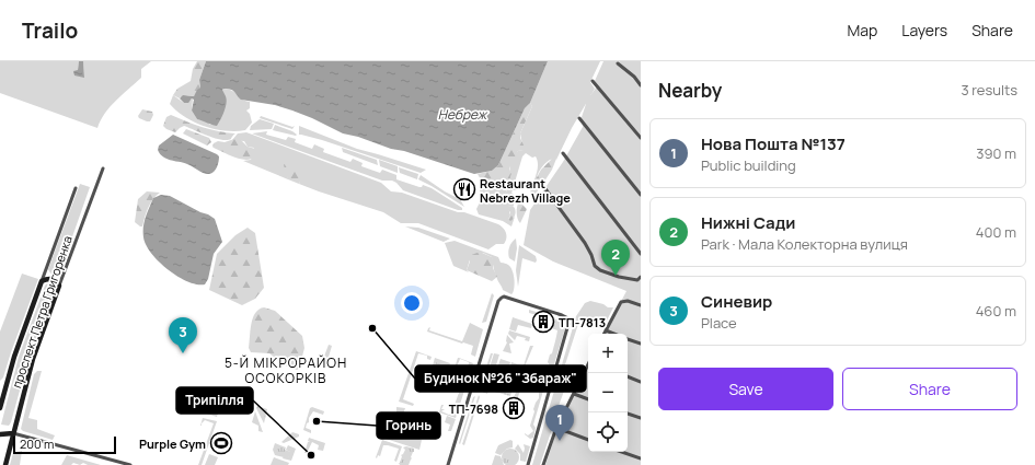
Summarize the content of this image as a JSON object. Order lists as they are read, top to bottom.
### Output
{
  "streets": {
    "street": ["проспект Петра Григоренка"]
  },
  "districts": ["5-Й МІКРОРАЙОН ОСОКОРКІВ"],
  "water": ["Небреж"],
  "places": {
    "restaurant": ["Restaurant Nebrezh Village"],
    "building": ["ТП-7813", "ТП-7698"],
    "other": ["Будинок №26 \"Збараж\"", "Горинь", "Трипілля"],
    "sports": ["Purple Gym"]
  },
  "scale_bar": "200 m",
  "page": {
    "header": "Trailo",
    "nav": ["Map", "Layers", "Share"],
    "heading": ["Nearby", "3 results"],
    "list": [
      {
        "mark": "1",
        "name": "Нова Пошта №137",
        "note": "Public building",
        "value": "390 m"
      },
      {
        "mark": "2",
        "name": "Нижні Сади",
        "note": "Park · Мала Колекторна вулиця",
        "value": "400 m"
      },
      {
        "mark": "3",
        "name": "Синевир",
        "note": "Place",
        "value": "460 m"
      }
    ],
    "pins": ["2", "3", "1"],
    "map_buttons": ["+", "−"],
    "buttons": ["Save", "Share"],
    "scale": "200 m"
  }
}
